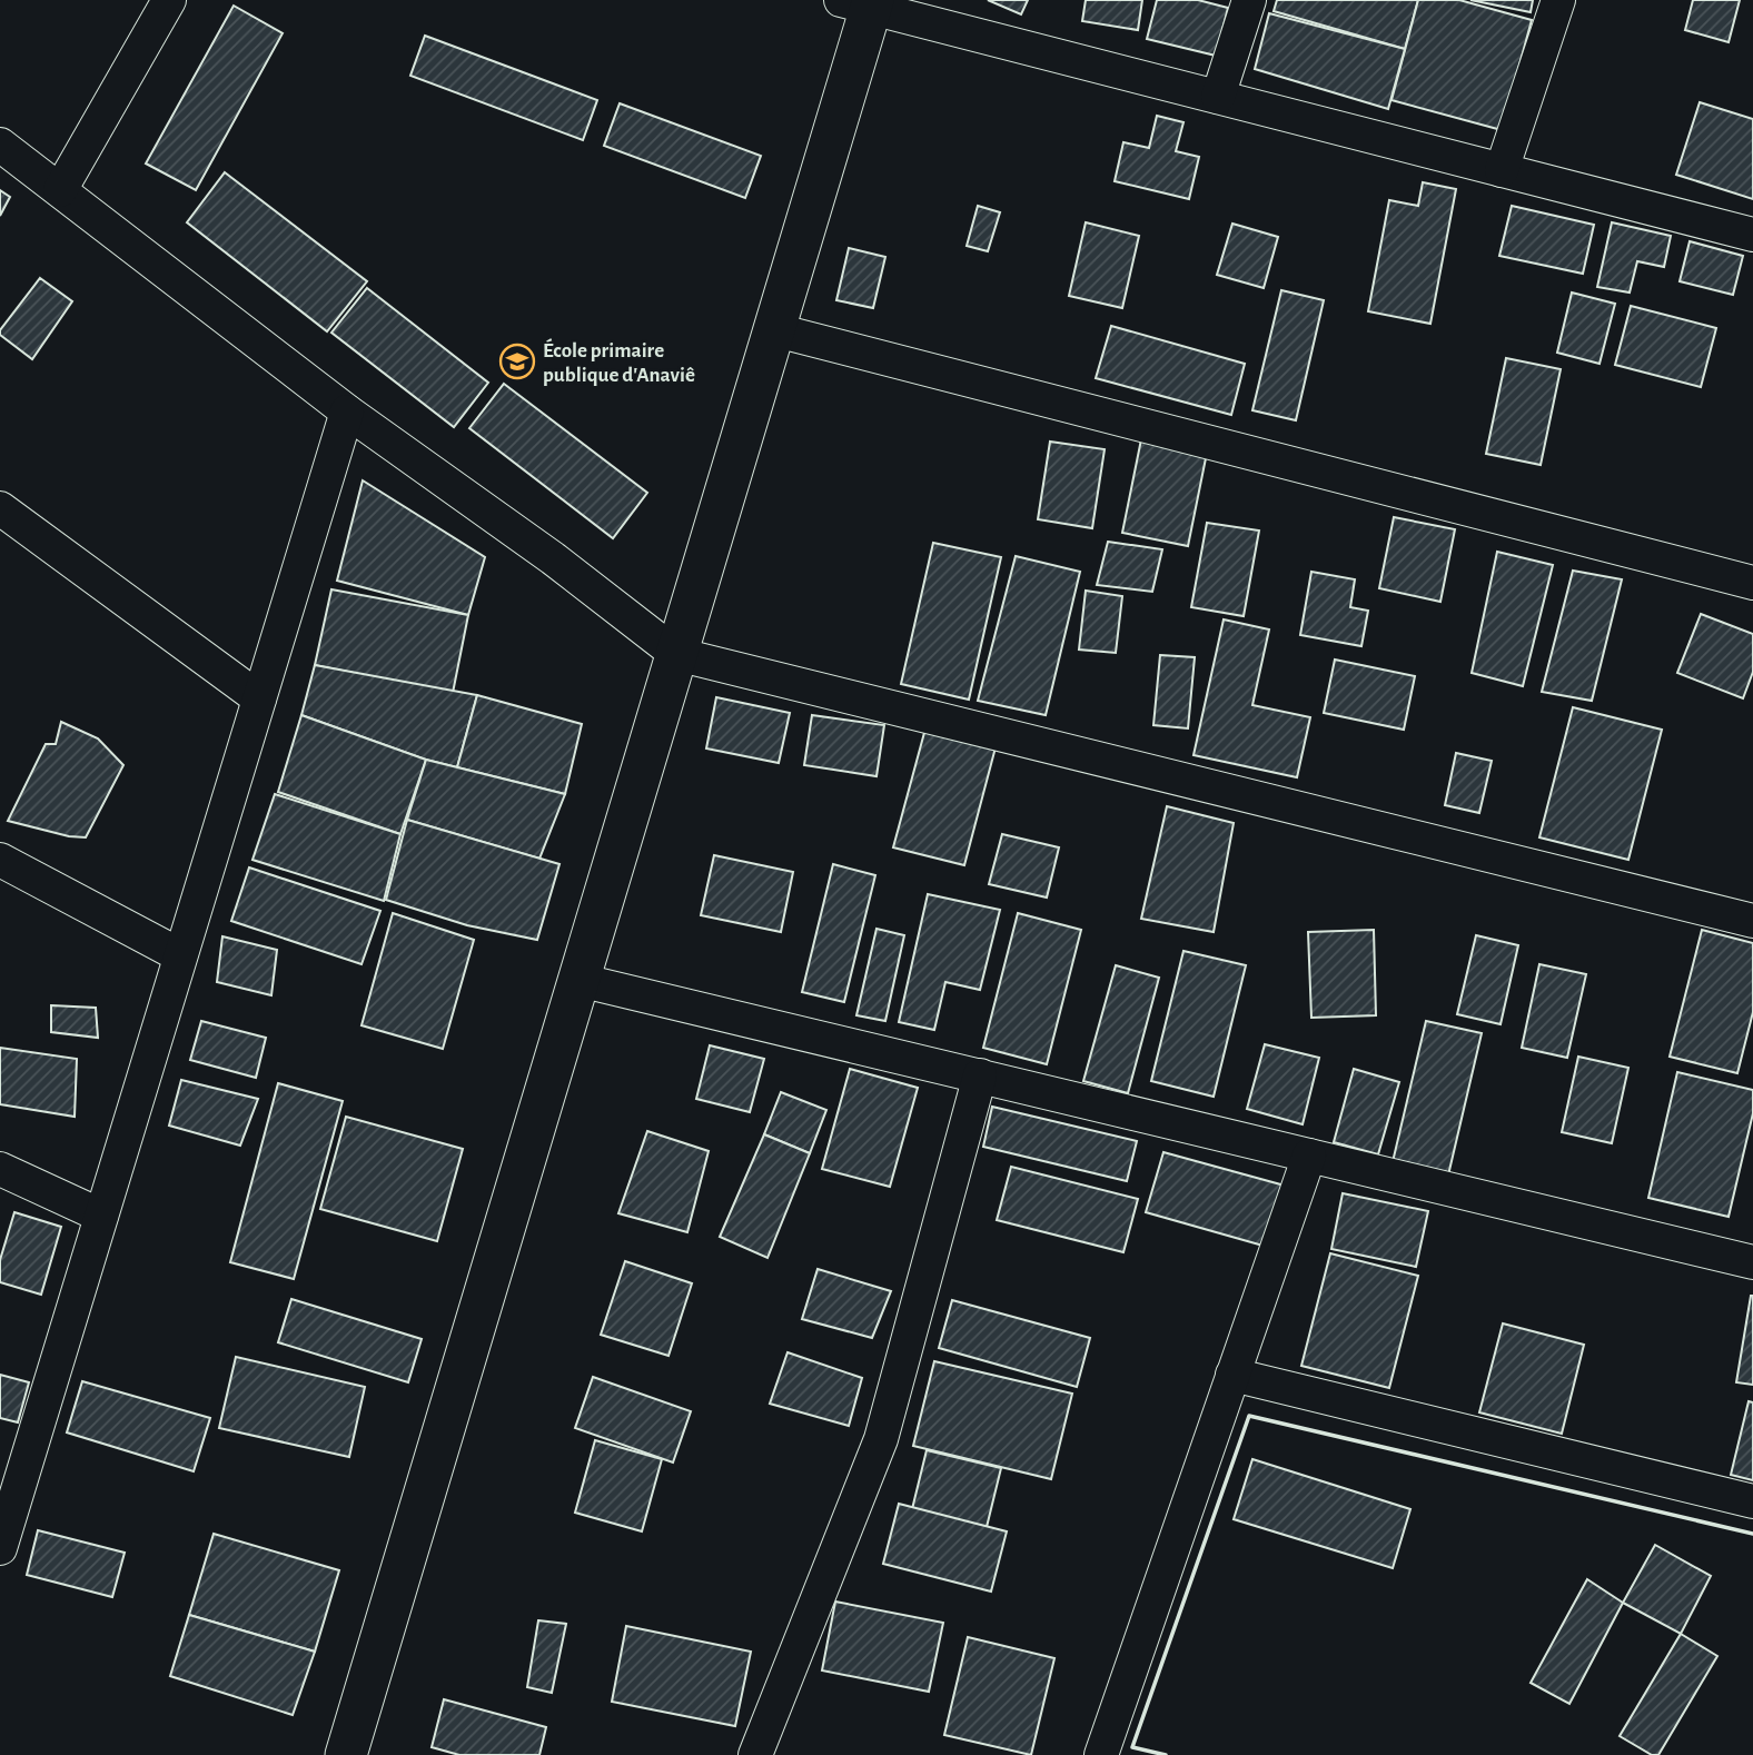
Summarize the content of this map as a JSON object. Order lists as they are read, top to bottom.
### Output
{
  "places": {
    "school or university": ["École primaire publique d'Anaviê"]
  }
}
